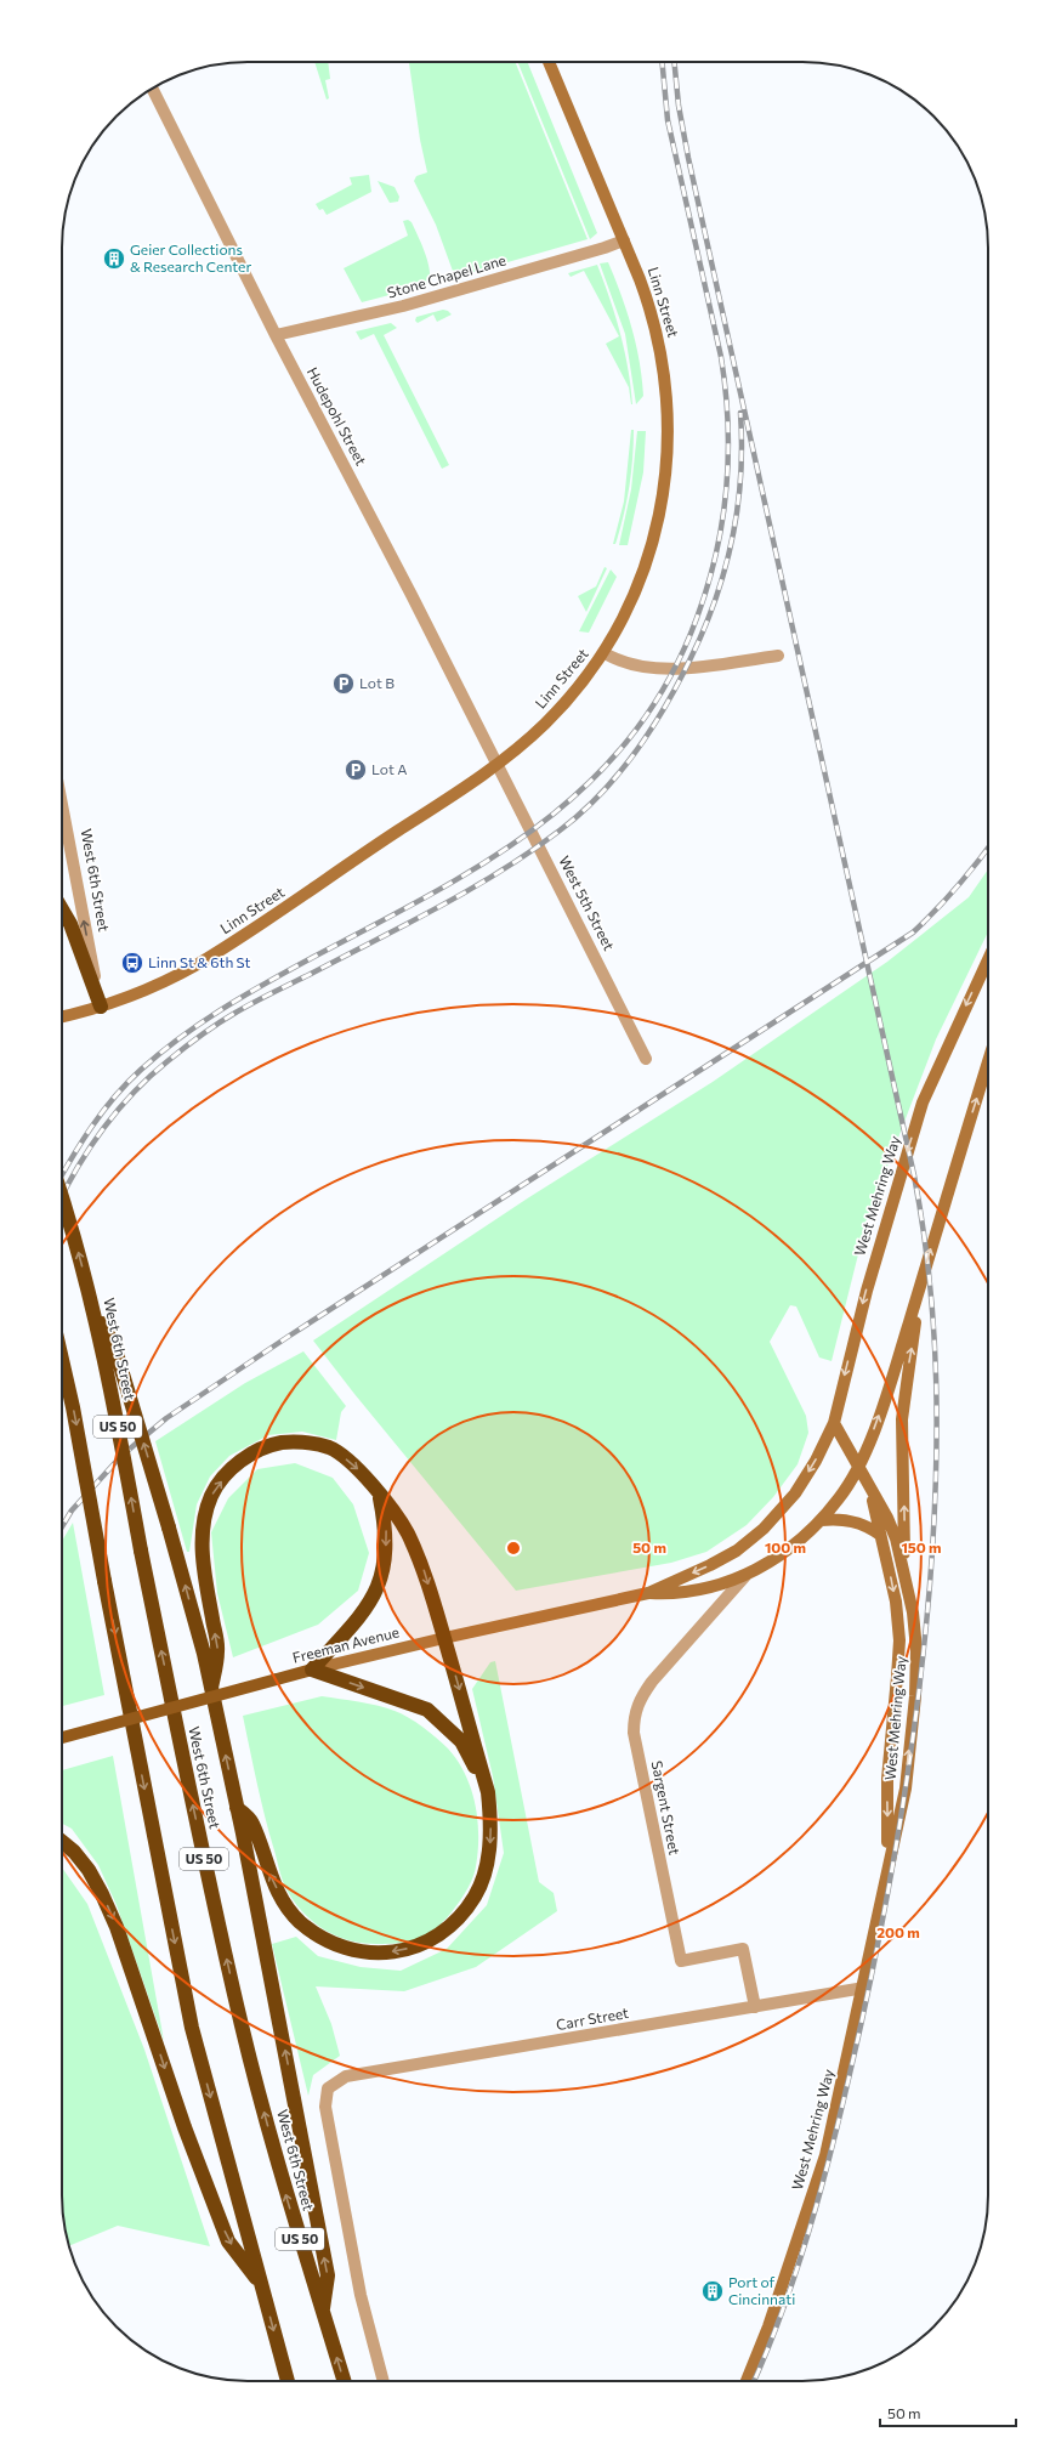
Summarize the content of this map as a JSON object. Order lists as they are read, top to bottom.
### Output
{
  "streets": {
    "highway": ["West 6th Street", "US 50"],
    "main road": ["Linn Street", "West Mehring Way", "Freeman Avenue"],
    "street": [
      "Stone Chapel Lane",
      "Hudepohl Street",
      "West 5th Street",
      "Sargent Street",
      "Carr Street"
    ]
  },
  "crossings": [
    ["Stone Chapel Lane", "Linn Street"],
    ["Stone Chapel Lane", "Hudepohl Street"],
    ["Linn Street", "Hudepohl Street"],
    ["Linn Street", "West 6th Street"],
    ["Linn Street", "West 5th Street"],
    ["Hudepohl Street", "West 5th Street"],
    ["West Mehring Way", "Freeman Avenue"],
    ["West Mehring Way", "Carr Street"],
    ["Freeman Avenue", "Sargent Street"],
    ["Sargent Street", "Carr Street"]
  ],
  "one_way": ["West 6th Street"],
  "places": {
    "building": ["Geier Collections & Research Center", "Port of Cincinnati"],
    "parking": ["Lot B", "Lot A"],
    "bus stop": ["Linn St & 6th St"]
  },
  "scale_bar": "50 m",
  "rings": [
    "50 m",
    "100 m",
    "150 m",
    "200 m"
  ]
}
